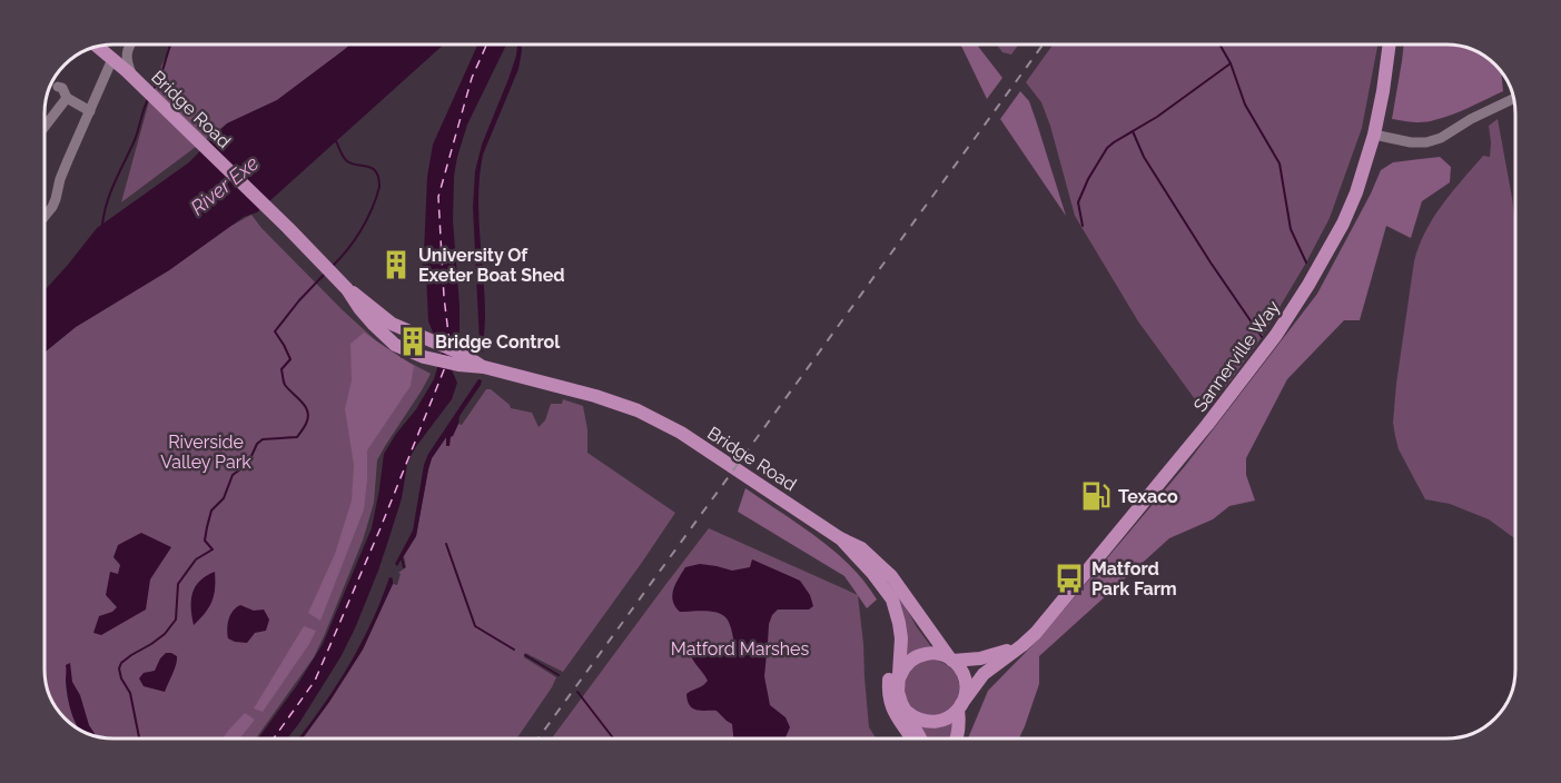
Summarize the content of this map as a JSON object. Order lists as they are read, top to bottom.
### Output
{
  "streets": {
    "main road": ["Bridge Road", "Sannerville Way"]
  },
  "crossings": [
    ["Bridge Road", "Sannerville Way"]
  ],
  "water": ["River Exe"],
  "parks": ["Riverside Valley Park", "Matford Marshes"],
  "places": {
    "building": ["University Of Exeter Boat Shed", "Bridge Control"],
    "fuel station": ["Texaco"],
    "bus stop": ["Matford Park Farm"]
  }
}
